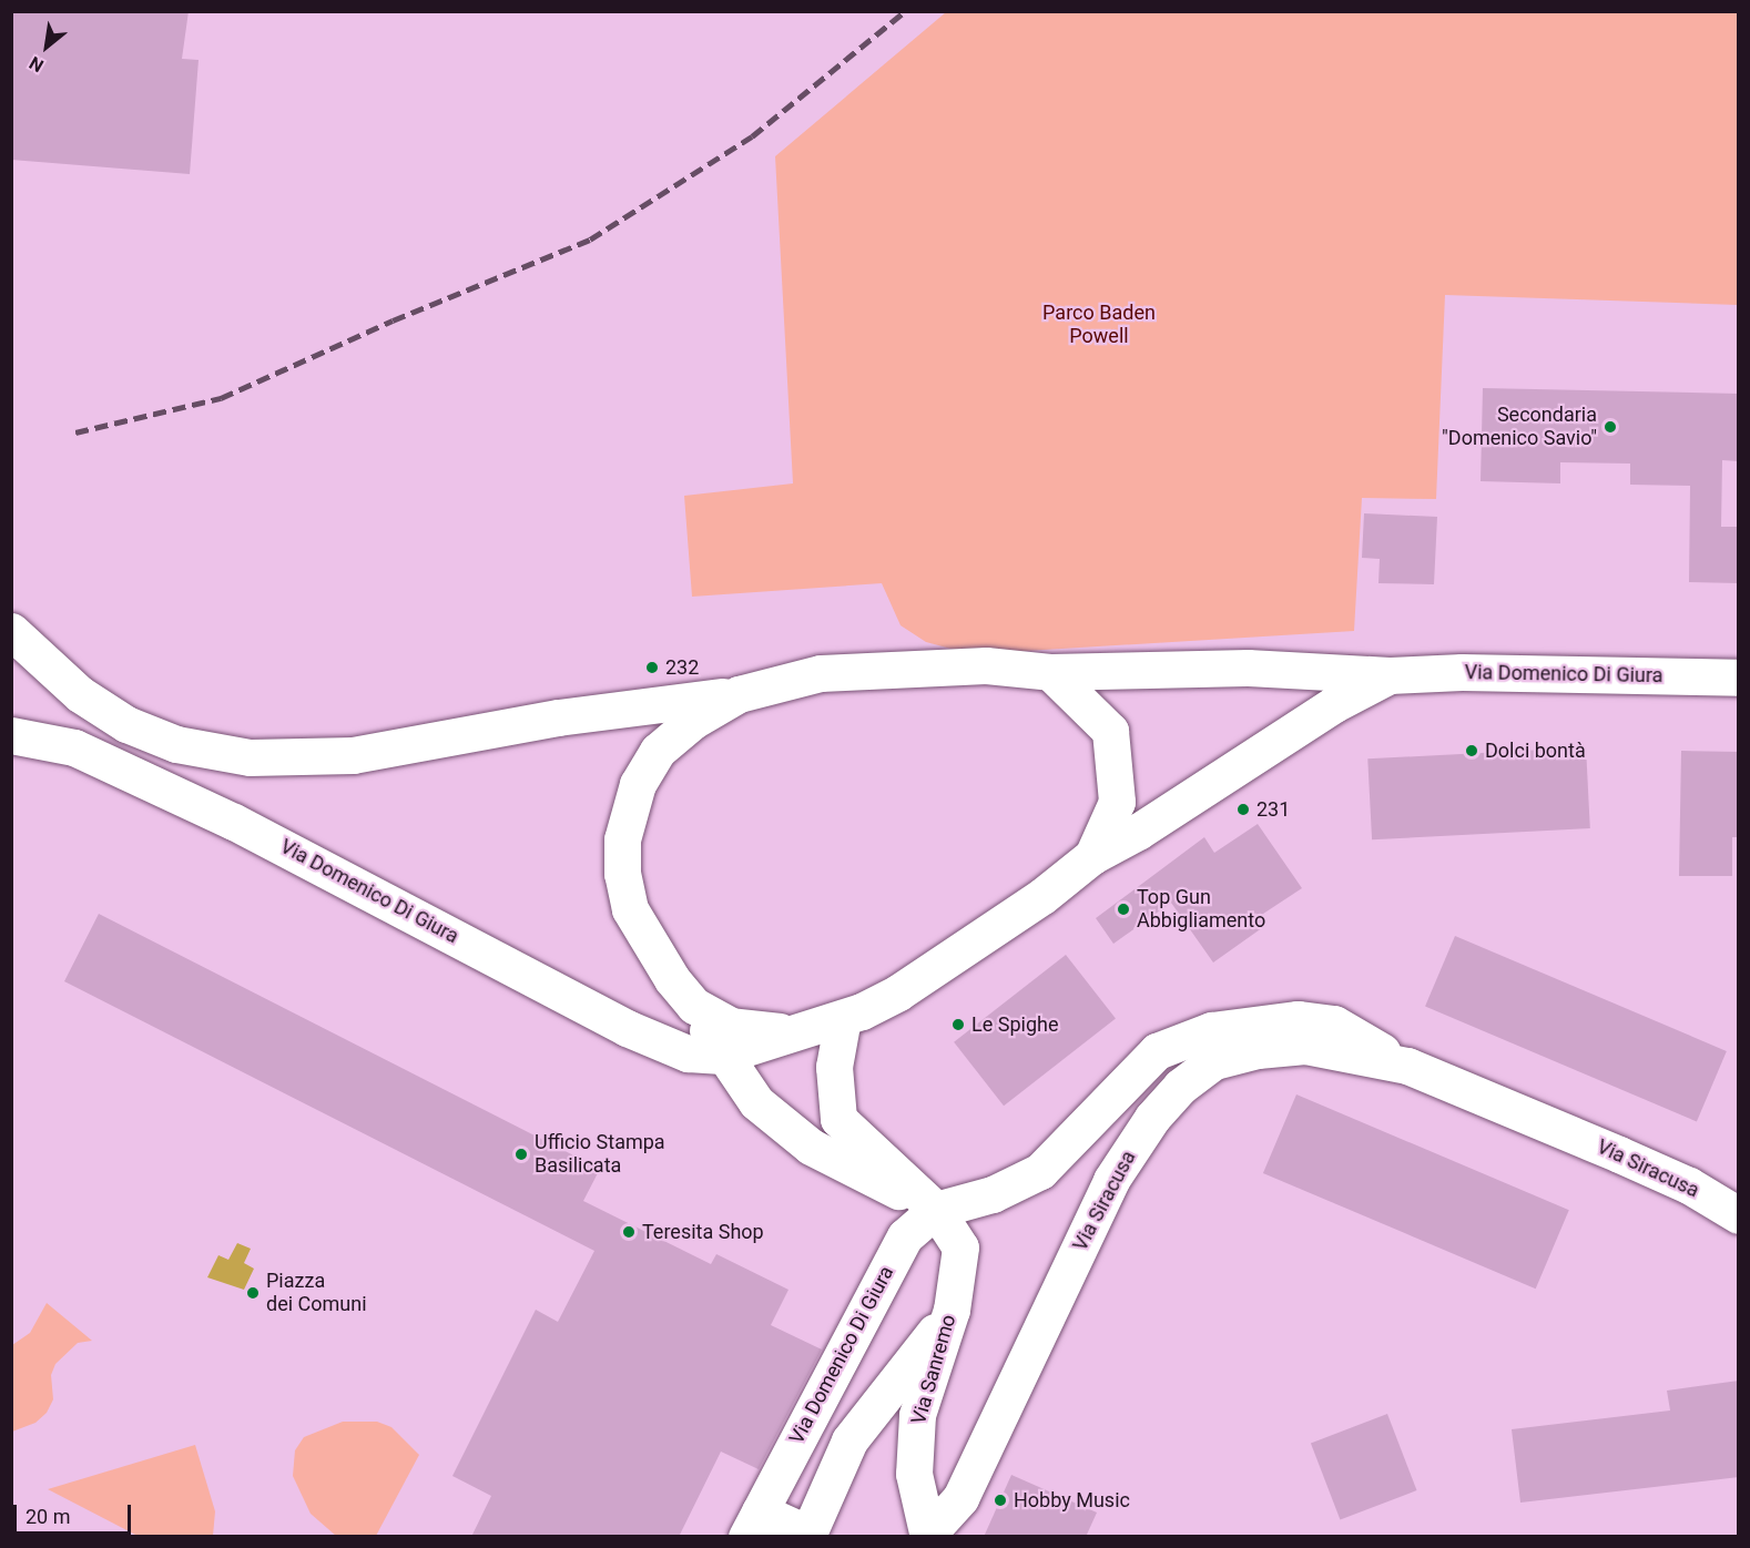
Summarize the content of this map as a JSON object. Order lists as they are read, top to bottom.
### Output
{
  "streets": {
    "main road": ["Via Domenico Di Giura", "Via Siracusa", "Via Sanremo"]
  },
  "crossings": [
    ["Via Domenico Di Giura", "Via Siracusa"],
    ["Via Domenico Di Giura", "Via Sanremo"],
    ["Via Siracusa", "Via Sanremo"]
  ],
  "parks": ["Parco Baden Powell"],
  "places": [
    "Secondaria \"Domenico Savio\"",
    "232",
    "Dolci bontà",
    "231",
    "Top Gun Abbigliamento",
    "Le Spighe",
    "Ufficio Stampa Basilicata",
    "Teresita Shop",
    "Piazza dei Comuni",
    "Hobby Music"
  ],
  "scale_bar": "20 m",
  "north": "bottom left"
}
